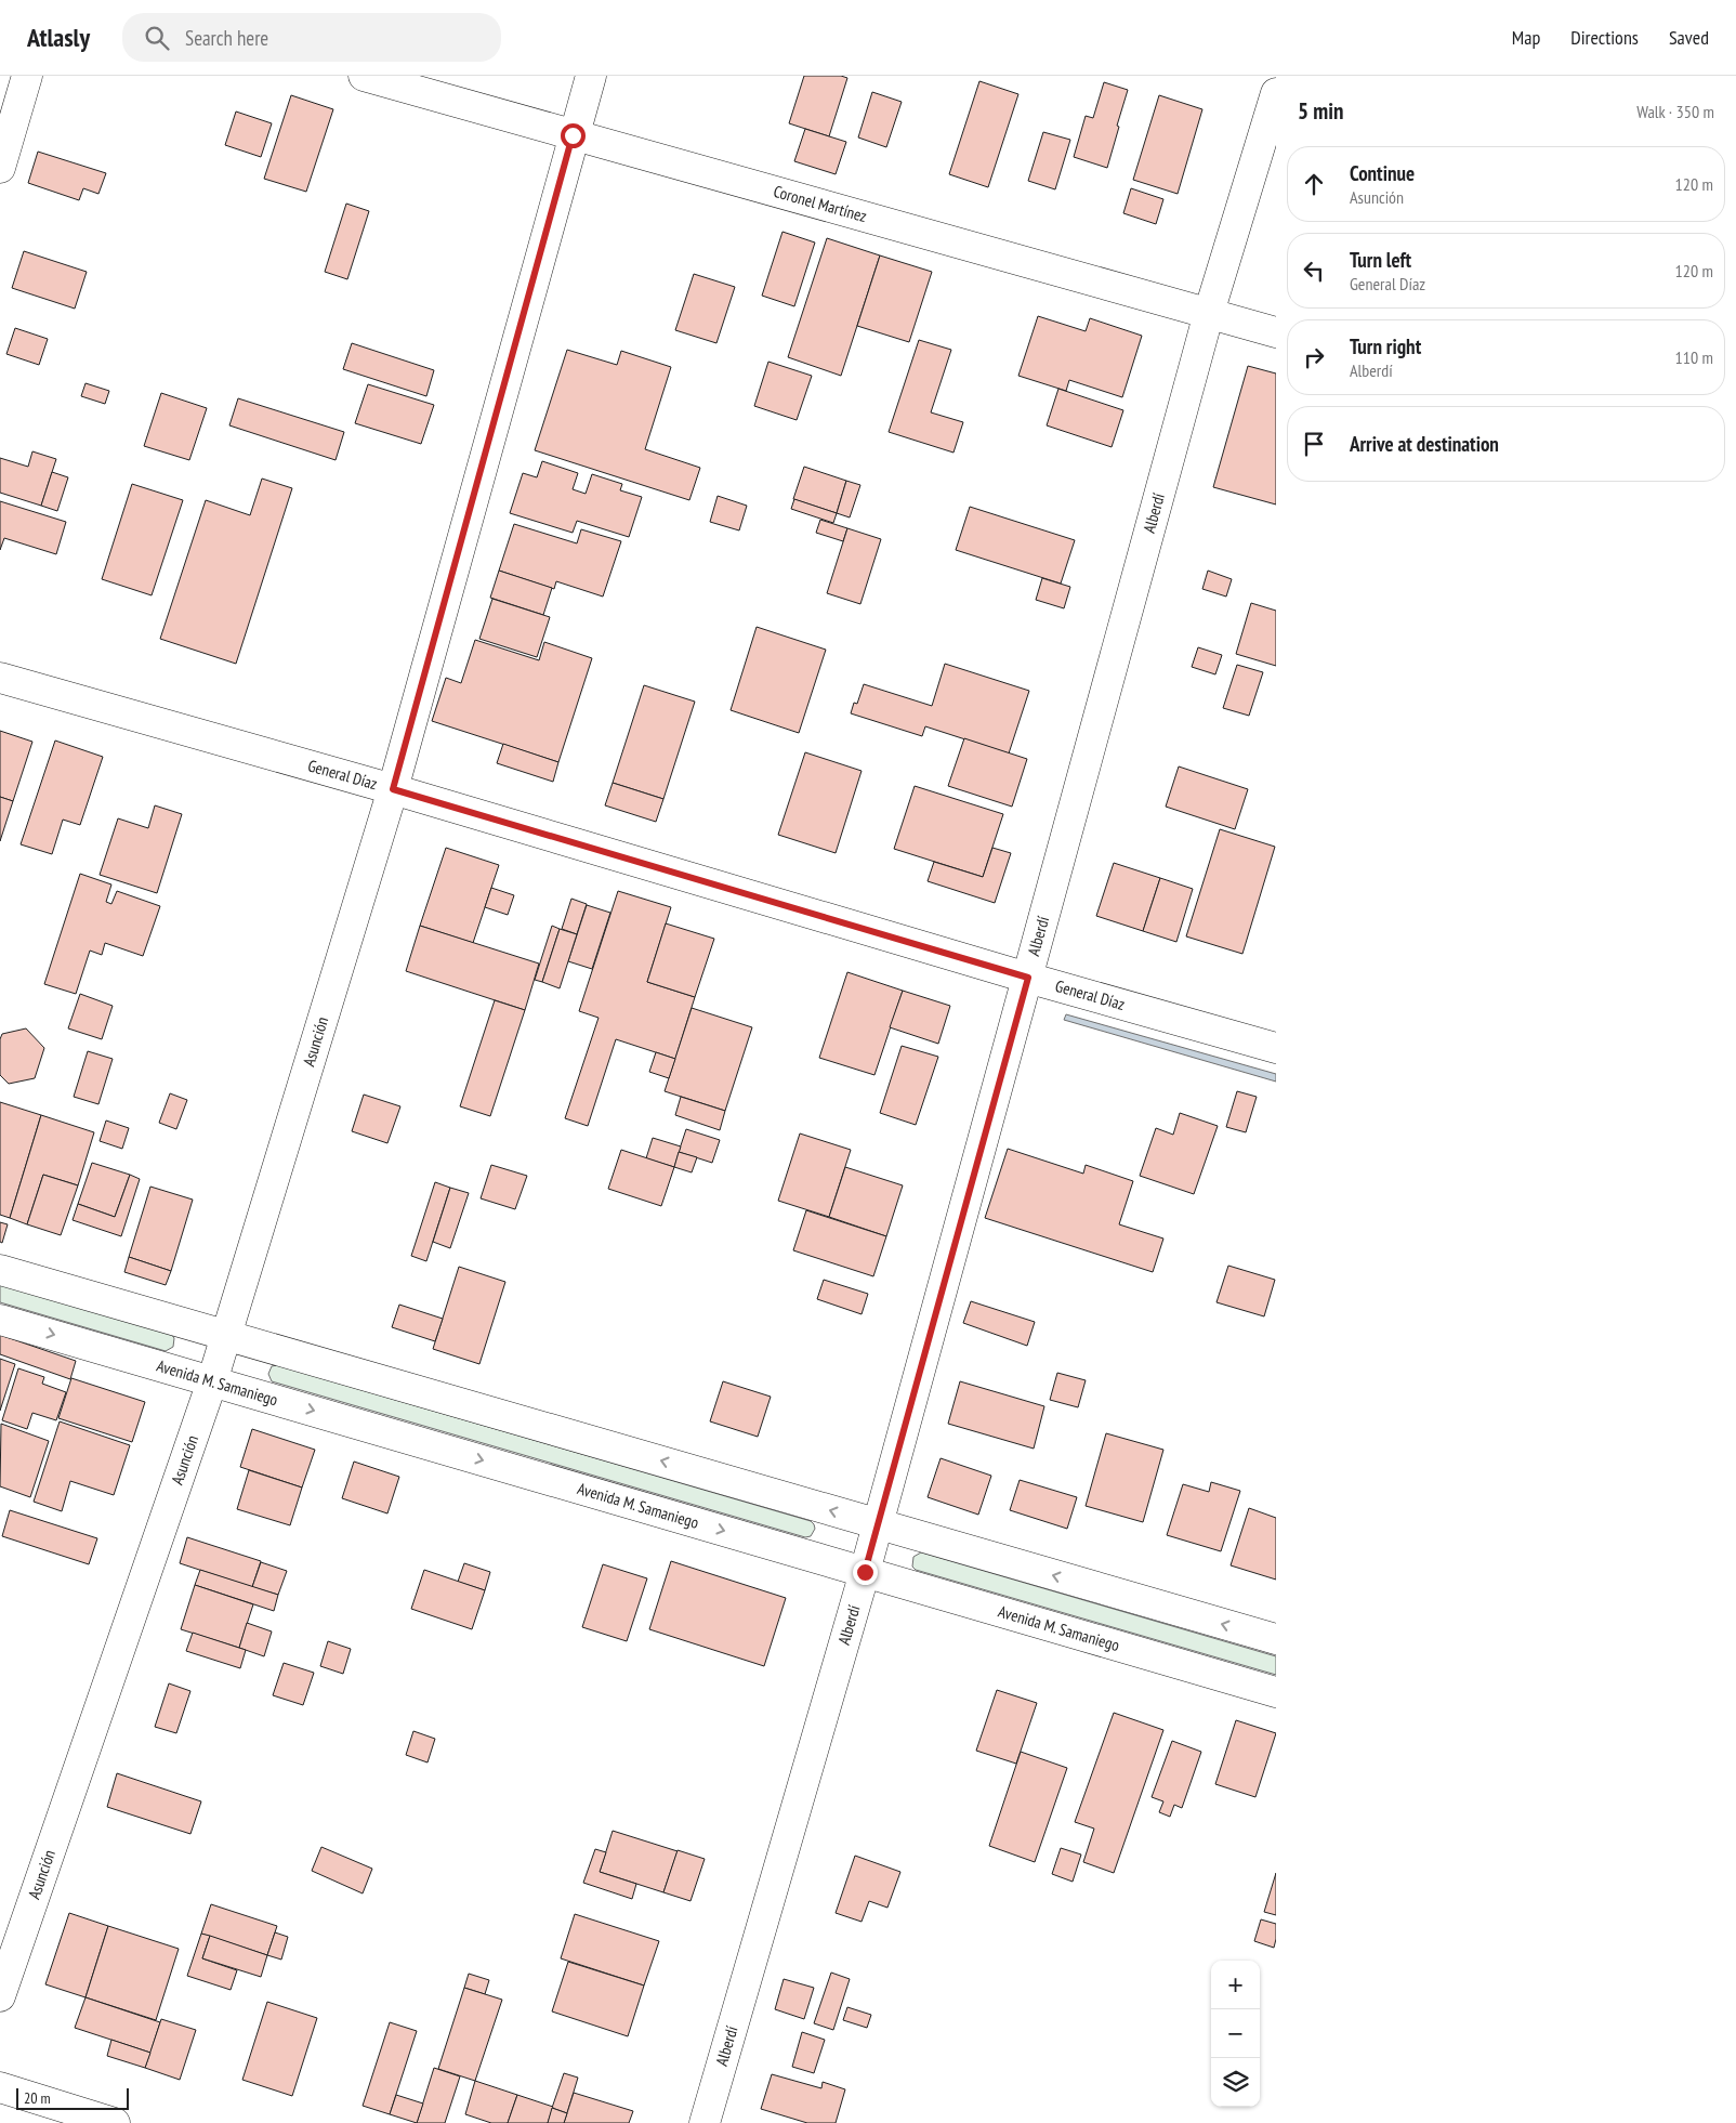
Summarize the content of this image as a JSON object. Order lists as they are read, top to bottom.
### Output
{
  "streets": {
    "street": [
      "Coronel Martínez",
      "Alberdí",
      "General Díaz",
      "Asunción",
      "Avenida M. Samaniego"
    ]
  },
  "crossings": [
    ["Coronel Martínez", "Alberdí"],
    ["Coronel Martínez", "Asunción"],
    ["Alberdí", "General Díaz"],
    ["Alberdí", "Avenida M. Samaniego"],
    ["General Díaz", "Asunción"],
    ["Asunción", "Avenida M. Samaniego"]
  ],
  "scale_bar": "20 m",
  "page": {
    "header": "Atlasly",
    "search": "Search here",
    "nav": ["Map", "Directions", "Saved"],
    "heading": ["5 min", "Walk · 350 m"],
    "list": [
      ["Continue", "Asunción", "120 m"],
      ["Turn left", "General Díaz", "120 m"],
      ["Turn right", "Alberdí", "110 m"],
      "Arrive at destination"
    ],
    "map_buttons": ["+", "−"],
    "scale": "20 m"
  }
}
